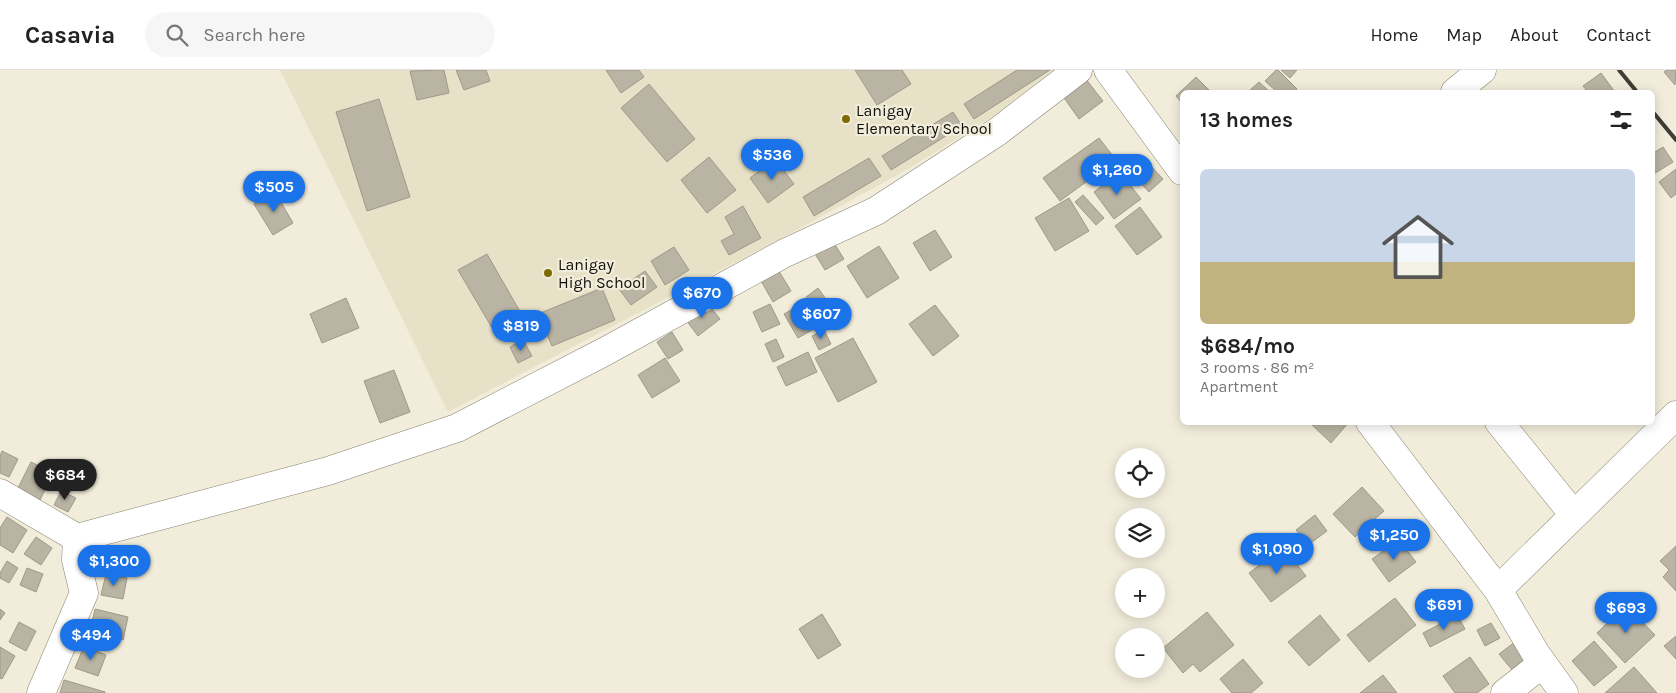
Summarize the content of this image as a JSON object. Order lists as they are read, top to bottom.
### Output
{
  "places": ["Lanigay Elementary School", "Lanigay High School"],
  "page": {
    "header": "Casavia",
    "search": "Search here",
    "nav": [
      "Home",
      "Map",
      "About",
      "Contact"
    ],
    "heading": "13 homes",
    "price": [
      "$536",
      "$1,260",
      "$505",
      "$670",
      "$607",
      "$819",
      "$684",
      "$1,250",
      "$1,090",
      "$1,300",
      "$691",
      "$693",
      "$494"
    ],
    "list": [
      {
        "name": "$684/mo",
        "note": "3 rooms · 86 m² · Apartment"
      }
    ],
    "map_buttons": ["+", "−"]
  }
}
